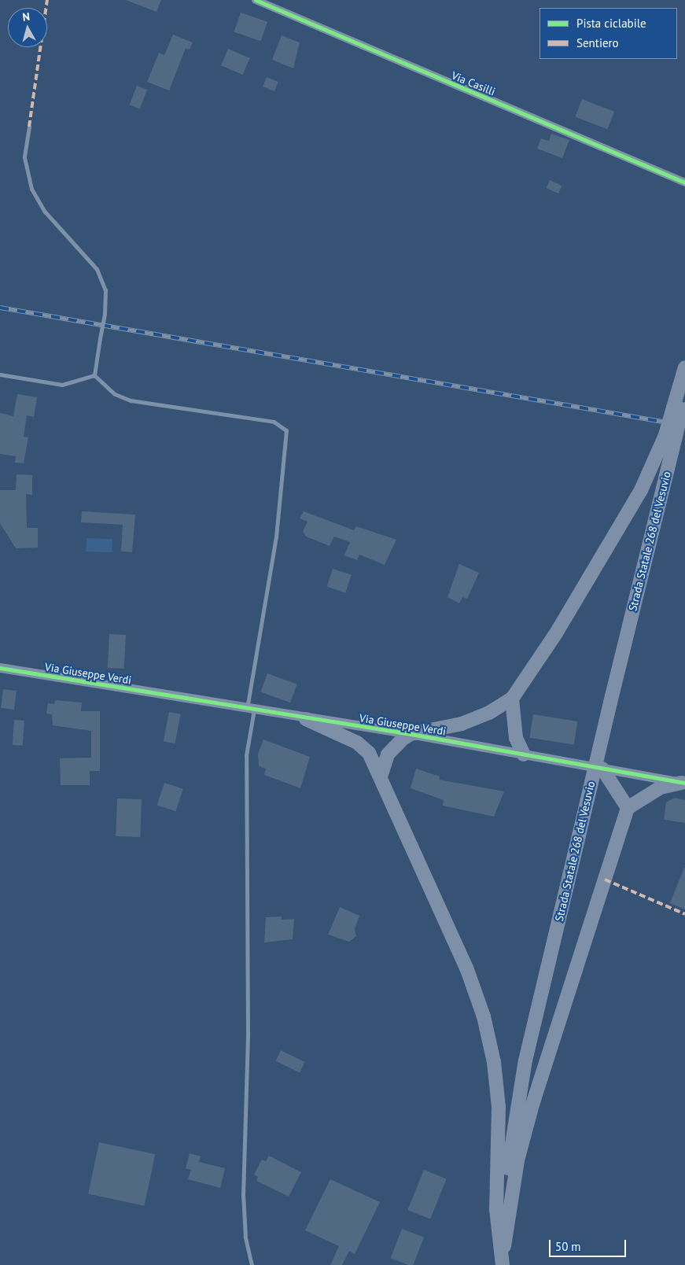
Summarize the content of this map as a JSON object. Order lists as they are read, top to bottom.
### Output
{
  "streets": {
    "highway": ["Strada Statale 268 del Vesuvio"],
    "street": ["Via Casilli", "Via Giuseppe Verdi"]
  },
  "legend": ["Pista ciclabile", "Sentiero"],
  "scale_bar": "50 m",
  "north": "top"
}
